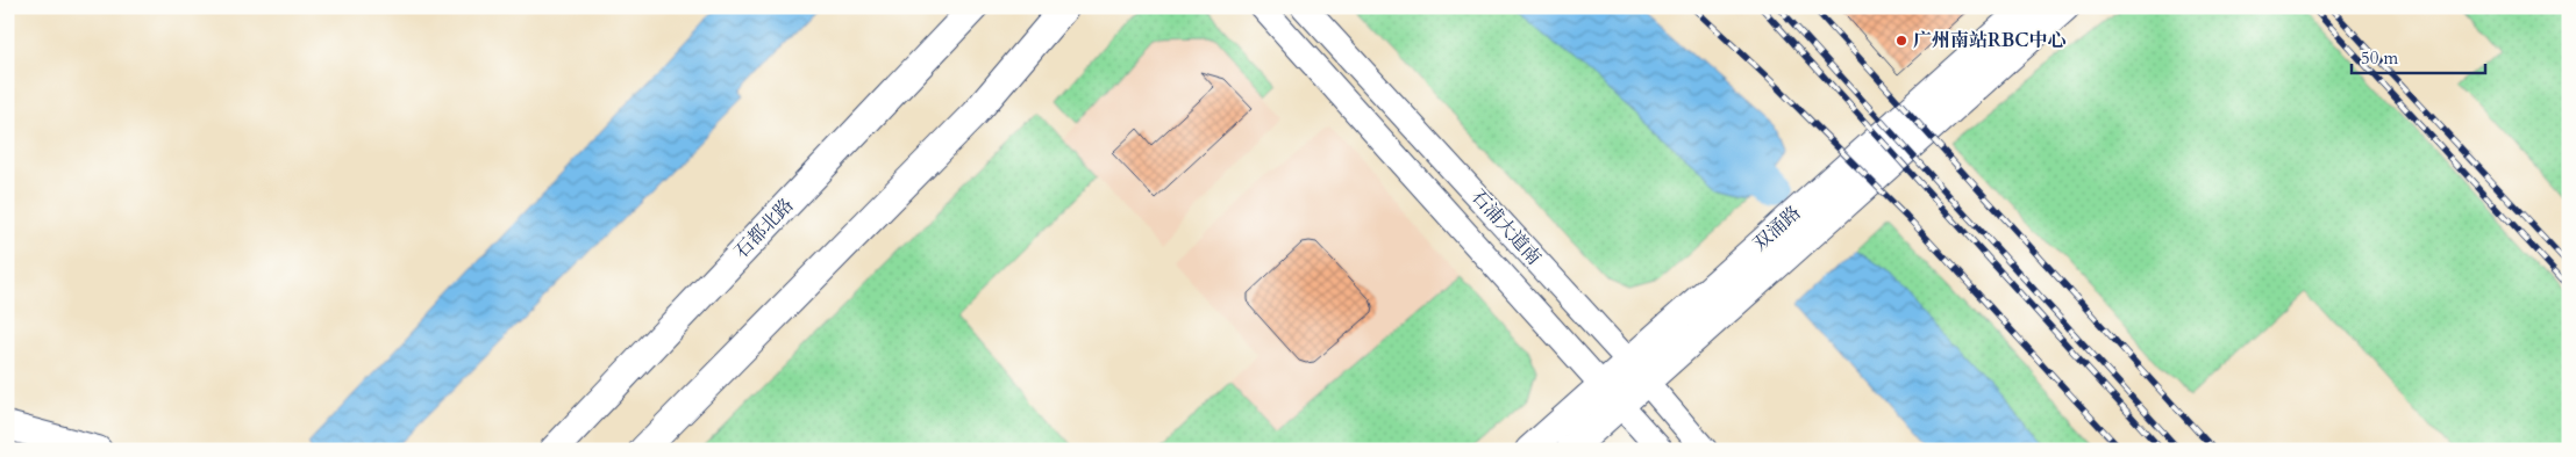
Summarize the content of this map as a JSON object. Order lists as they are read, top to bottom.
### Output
{
  "streets": {
    "main road": ["石都北路", "双涌路"],
    "street": ["石浦大道南"]
  },
  "crossings": [
    ["石浦大道南", "双涌路"]
  ],
  "places": ["广州南站RBC中心"],
  "scale_bar": "50 m"
}
